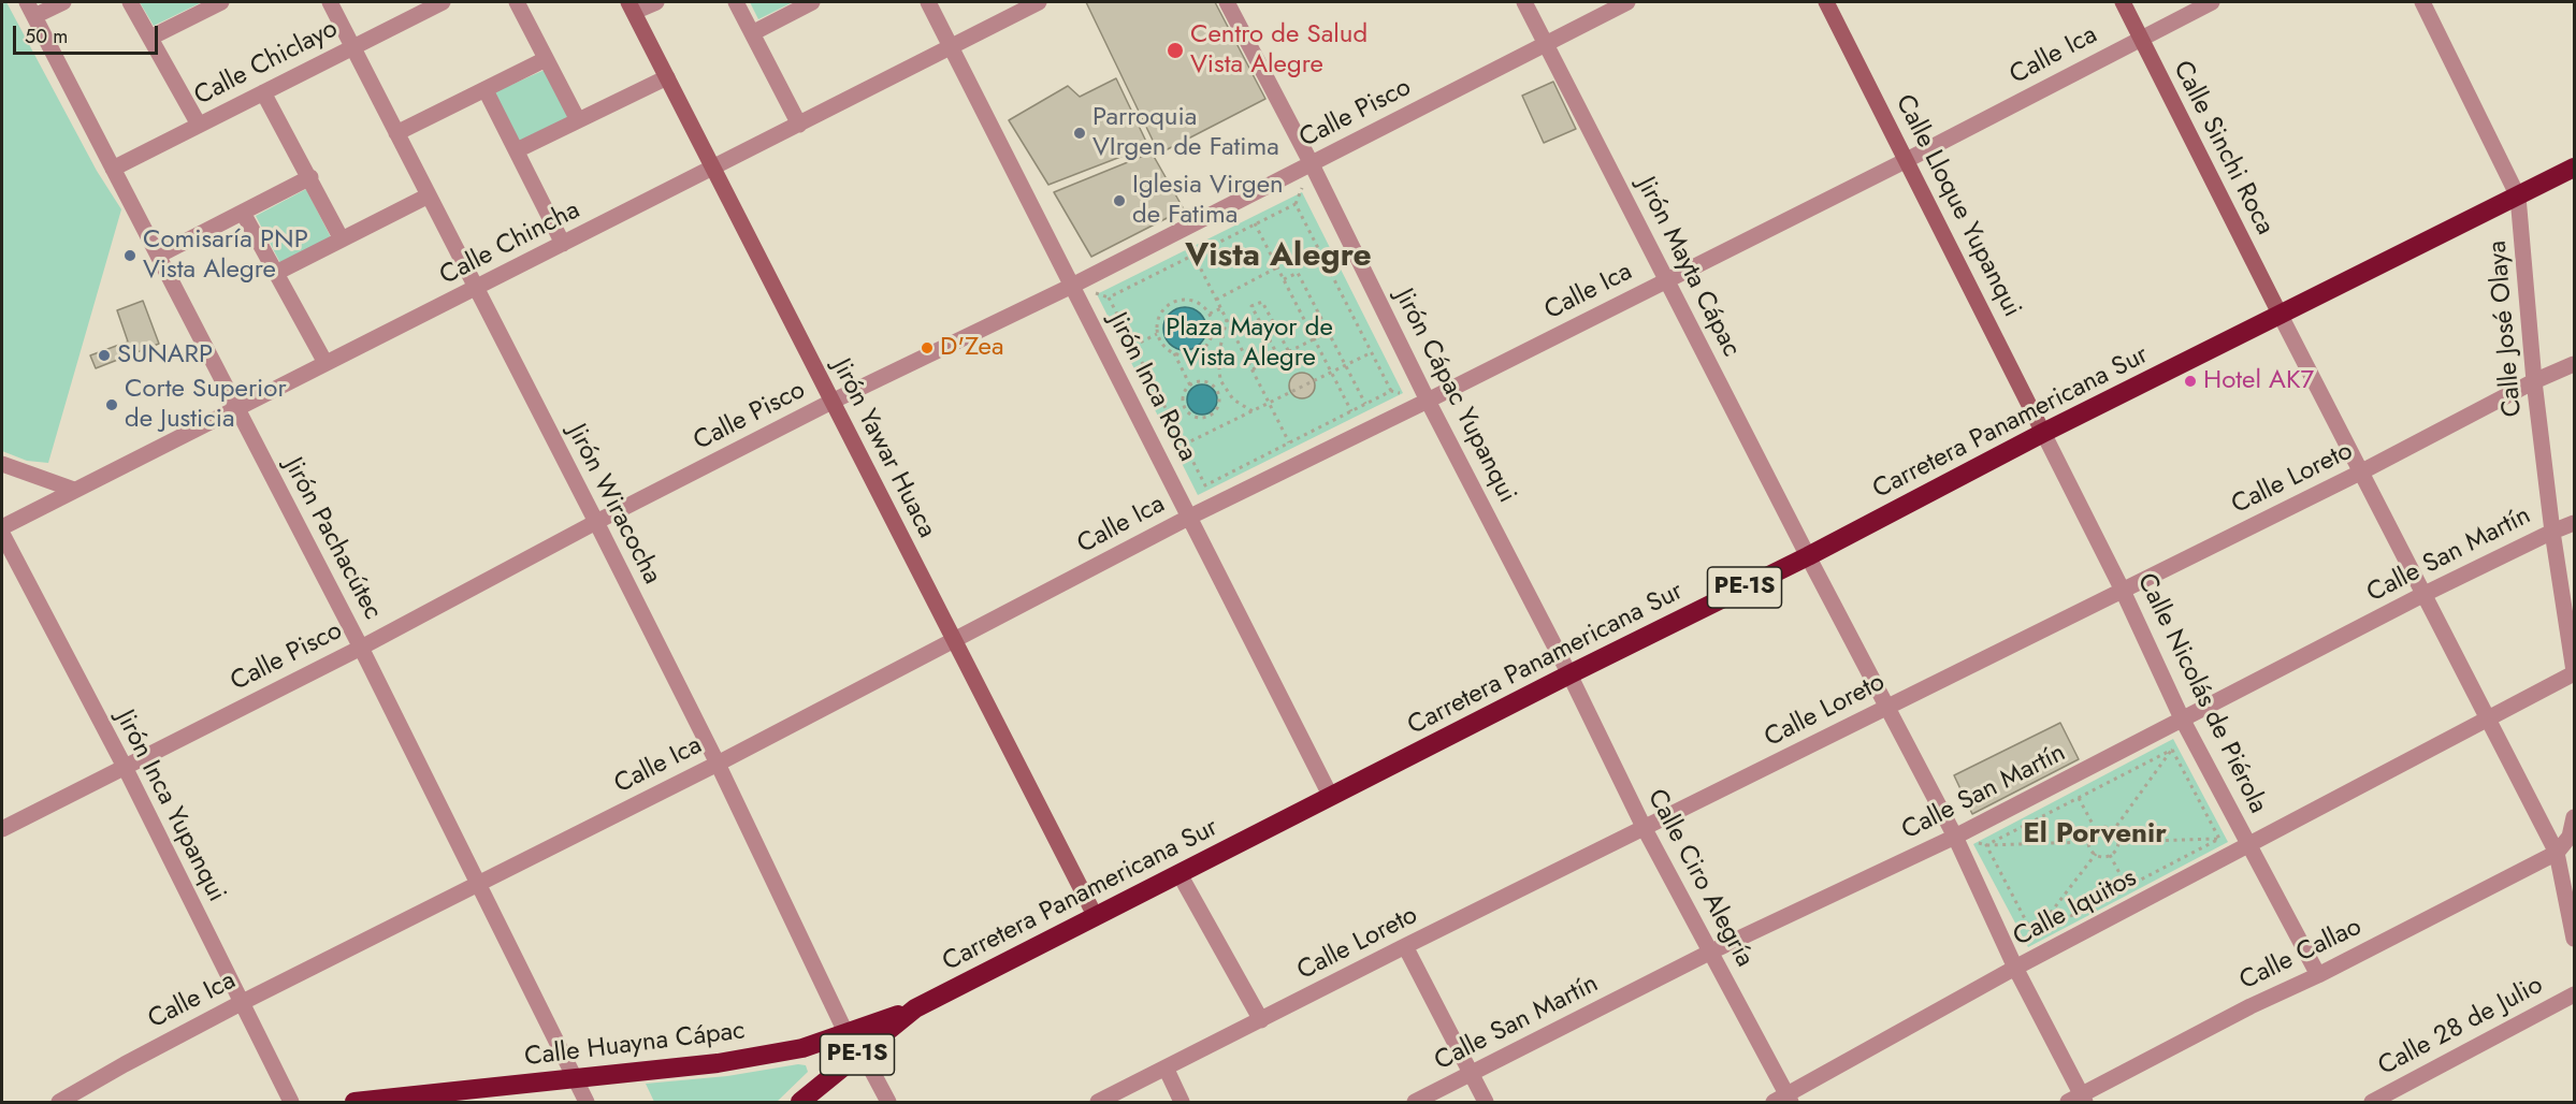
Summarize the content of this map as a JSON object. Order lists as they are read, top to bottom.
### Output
{
  "streets": {
    "highway": ["Carretera Panamericana Sur", "PE-1S", "Calle Huayna Cápac"],
    "street": [
      "Calle Ica",
      "Calle Chiclayo",
      "Calle Pisco",
      "Calle Sinchi Roca",
      "Calle Lloque Yupanqui",
      "Calle Chincha",
      "Jirón Mayta Cápac",
      "Calle José Olaya",
      "Jirón Inca Roca",
      "Jirón Cápac Yupanqui",
      "Jirón Yawar Huaca",
      "Calle Loreto",
      "Jirón Wiracocha",
      "Jirón Pachacútec",
      "Calle San Martín",
      "Calle Nicolás de Piérola",
      "Jirón Inca Yupanqui",
      "Calle Ciro Alegría",
      "Calle Iquitos",
      "Calle Callao",
      "Calle 28 de Julio"
    ]
  },
  "crossings": [
    ["Calle Ica", "Calle Sinchi Roca"],
    ["Calle Ica", "Calle Lloque Yupanqui"],
    ["Calle Ica", "Jirón Mayta Cápac"],
    ["Calle Ica", "Jirón Inca Roca"],
    ["Calle Ica", "Jirón Cápac Yupanqui"],
    ["Calle Ica", "Jirón Yawar Huaca"],
    ["Calle Ica", "Jirón Wiracocha"],
    ["Calle Ica", "Jirón Pachacútec"],
    ["Calle Ica", "Jirón Inca Yupanqui"],
    ["Calle Chiclayo", "Jirón Wiracocha"],
    ["Calle Chiclayo", "Jirón Pachacútec"],
    ["Calle Pisco", "Jirón Mayta Cápac"],
    ["Calle Pisco", "Jirón Inca Roca"],
    ["Calle Pisco", "Jirón Cápac Yupanqui"],
    ["Calle Pisco", "Jirón Yawar Huaca"],
    ["Calle Pisco", "Jirón Wiracocha"],
    ["Calle Pisco", "Jirón Pachacútec"],
    ["Calle Pisco", "Jirón Inca Yupanqui"],
    ["Calle Sinchi Roca", "Carretera Panamericana Sur"],
    ["Calle Lloque Yupanqui", "Carretera Panamericana Sur"],
    ["Calle Lloque Yupanqui", "Calle Nicolás de Piérola"],
    ["Calle Chincha", "Jirón Inca Roca"],
    ["Calle Chincha", "Jirón Yawar Huaca"],
    ["Calle Chincha", "Jirón Wiracocha"],
    ["Calle Chincha", "Jirón Pachacútec"],
    ["Jirón Mayta Cápac", "Carretera Panamericana Sur"],
    ["Jirón Mayta Cápac", "Calle Loreto"],
    ["Jirón Mayta Cápac", "Calle San Martín"],
    ["Jirón Mayta Cápac", "Calle Iquitos"],
    ["Jirón Mayta Cápac", "Calle Callao"],
    ["Calle José Olaya", "Carretera Panamericana Sur"],
    ["Calle José Olaya", "Calle Loreto"],
    ["Calle José Olaya", "Calle San Martín"],
    ["Calle José Olaya", "Calle Iquitos"],
    ["Jirón Inca Roca", "Carretera Panamericana Sur"],
    ["Jirón Cápac Yupanqui", "Carretera Panamericana Sur"],
    ["Jirón Cápac Yupanqui", "Calle Ciro Alegría"],
    ["Carretera Panamericana Sur", "Jirón Yawar Huaca"],
    ["Carretera Panamericana Sur", "Calle Nicolás de Piérola"],
    ["Carretera Panamericana Sur", "Calle Ciro Alegría"],
    ["Carretera Panamericana Sur", "Calle Huayna Cápac"],
    ["Calle Loreto", "Calle Nicolás de Piérola"],
    ["Calle Loreto", "Calle Ciro Alegría"],
    ["Jirón Wiracocha", "Calle Huayna Cápac"],
    ["Jirón Pachacútec", "Calle Huayna Cápac"],
    ["Calle San Martín", "Calle Nicolás de Piérola"],
    ["Calle San Martín", "Calle Ciro Alegría"],
    ["Calle Nicolás de Piérola", "Calle Iquitos"],
    ["Calle Nicolás de Piérola", "Calle Callao"],
    ["Calle Ciro Alegría", "Calle Iquitos"]
  ],
  "districts": ["Vista Alegre", "El Porvenir"],
  "parks": ["Plaza Mayor de Vista Alegre"],
  "places": [
    "Centro de Salud Vista Alegre",
    "Parroquia VIrgen de Fatima",
    "Iglesia Virgen de Fatima",
    "Comisaría PNP Vista Alegre",
    "D'Zea",
    "SUNARP",
    "Hotel AK7",
    "Corte Superior de Justicia"
  ],
  "scale_bar": "50 m"
}
